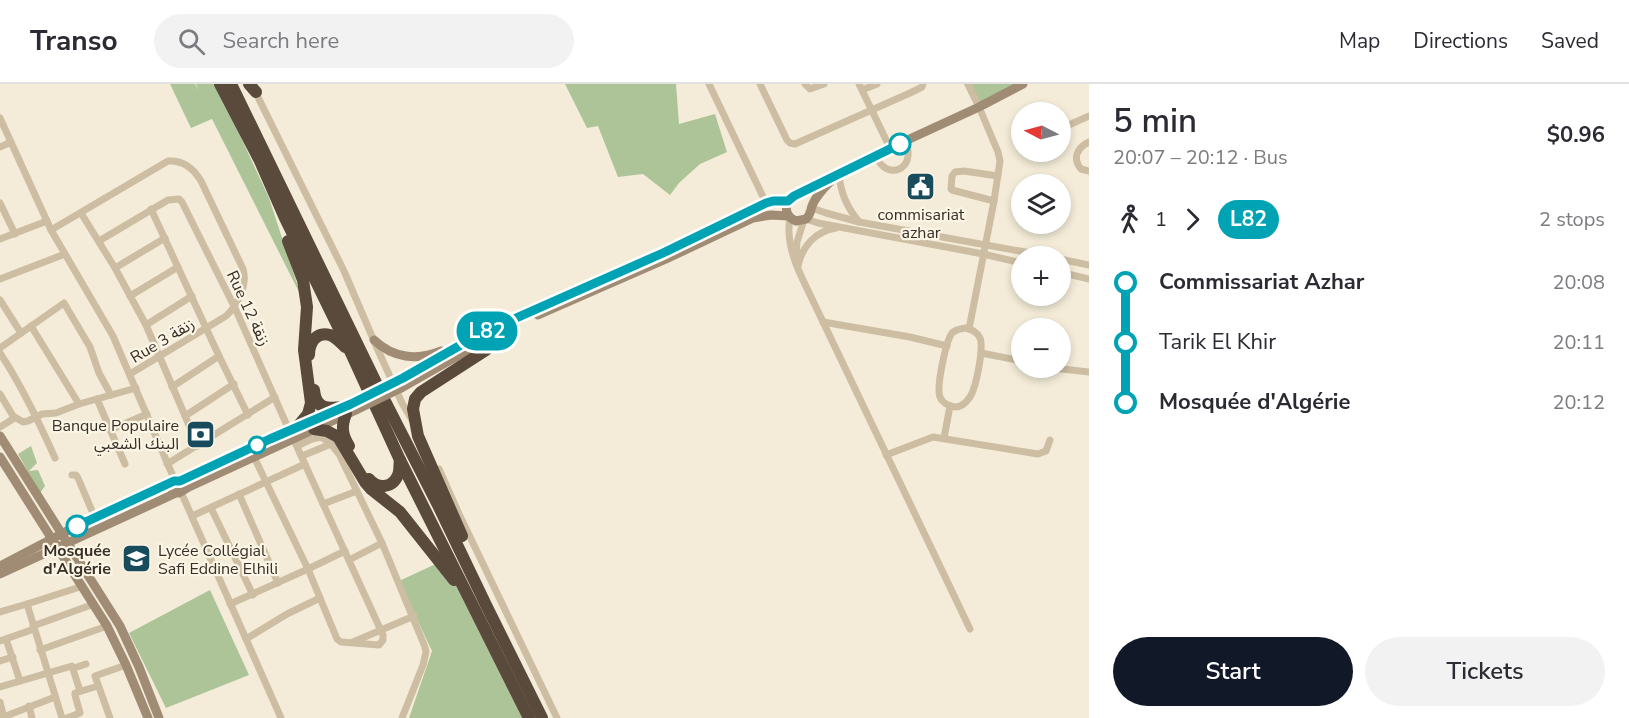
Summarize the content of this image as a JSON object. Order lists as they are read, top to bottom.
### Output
{
  "streets": {
    "street": ["Rue 12 زنقة", "Rue 3 زنقة"]
  },
  "crossings": [
    ["Rue 12 زنقة", "Rue 3 زنقة"]
  ],
  "places": {
    "public building": ["commisariat azhar"],
    "bank": ["Banque Populaire البنك الشعبي"],
    "other": ["Mosquée d'Algérie"],
    "school or university": ["Lycée Collégial Safi Eddine Elhili"]
  },
  "lines": ["bus line L82"],
  "north": "left",
  "page": {
    "header": "Transo",
    "search": "Search here",
    "nav": ["Map", "Directions", "Saved"],
    "on_map": "L82",
    "heading": ["5 min", "20:07 – 20:12 · Bus", "$0.96"],
    "map_buttons": ["+", "−"],
    "legs": ["1", "L82", "2 stops"],
    "list": [
      {
        "name": "Commissariat Azhar",
        "value": "20:08"
      },
      {
        "name": "Tarik El Khir",
        "value": "20:11"
      },
      {
        "name": "Mosquée d'Algérie",
        "value": "20:12"
      }
    ],
    "buttons": ["Start", "Tickets"]
  }
}
